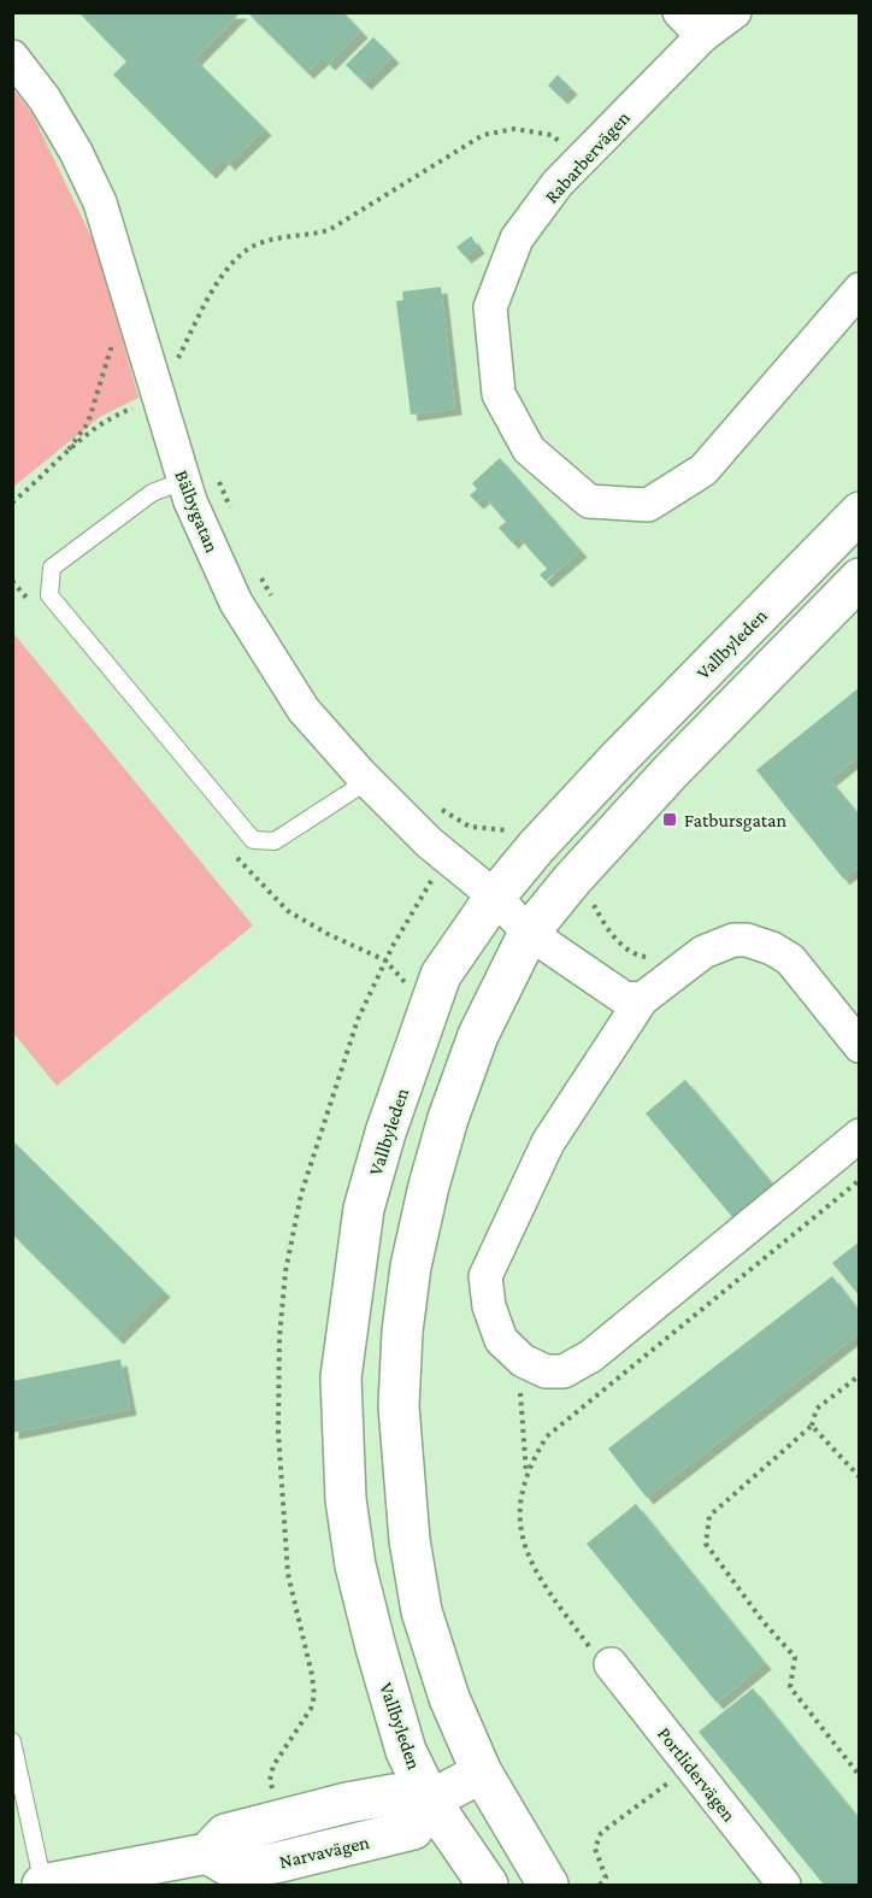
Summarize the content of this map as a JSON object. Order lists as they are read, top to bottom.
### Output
{
  "streets": {
    "main road": ["Vallbyleden", "Narvavägen"],
    "street": ["Rabarbervägen", "Bälbygatan", "Portlidervägen"]
  },
  "crossings": [
    ["Bälbygatan", "Vallbyleden"],
    ["Vallbyleden", "Narvavägen"]
  ],
  "places": {
    "transit": ["Fatbursgatan"]
  }
}
